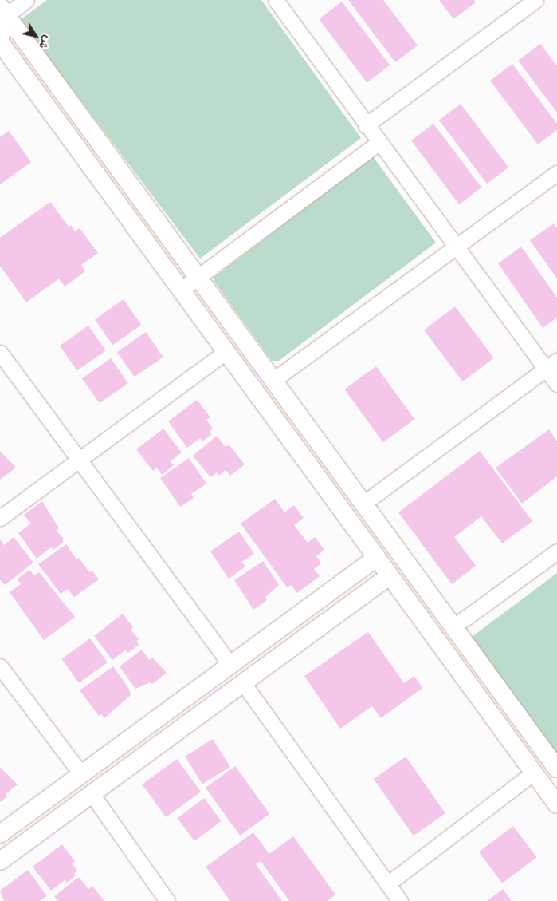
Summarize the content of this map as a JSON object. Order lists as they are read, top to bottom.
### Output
{
  "north": "bottom right"
}
